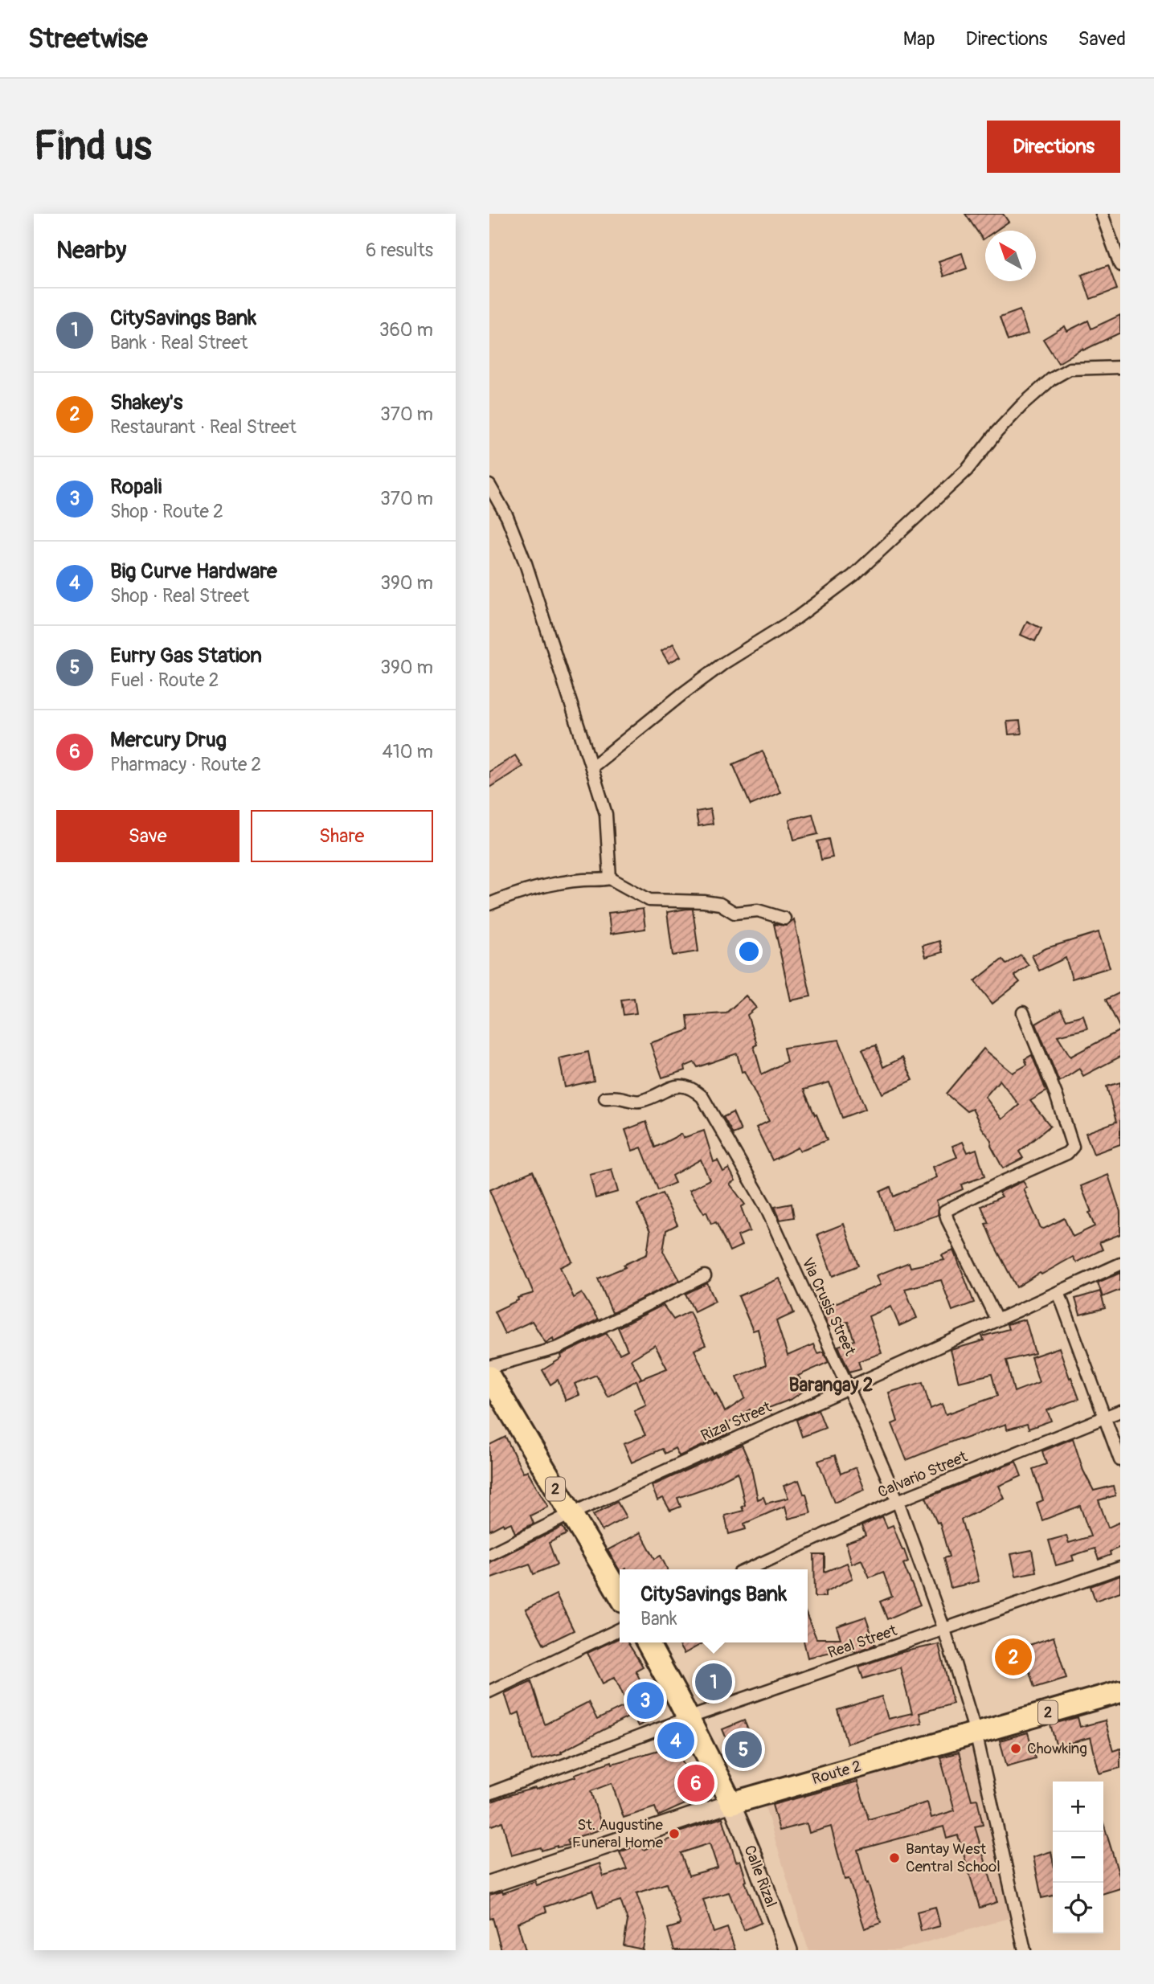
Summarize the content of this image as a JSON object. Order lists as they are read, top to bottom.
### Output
{
  "streets": {
    "highway": ["2", "Route 2"],
    "main road": ["Calle Rizal"],
    "street": [
      "Via Crusis Street",
      "Rizal Street",
      "Calvario Street",
      "Real Street"
    ]
  },
  "crossings": [
    ["Via Crusis Street", "Rizal Street"],
    ["Via Crusis Street", "Calvario Street"],
    ["Via Crusis Street", "Real Street"],
    ["Via Crusis Street", "Route 2"],
    ["Rizal Street", "2"],
    ["Route 2", "Calle Rizal"]
  ],
  "districts": ["Barangay 2"],
  "places": ["Chowking", "St. Augustine Funeral Home", "Bantay West Central School"],
  "north": "top left",
  "page": {
    "header": "Streetwise",
    "nav": ["Map", "Directions", "Saved"],
    "buttons": [
      "Directions",
      ["Save", "Share"]
    ],
    "title": "Find us",
    "heading": ["Nearby", "6 results"],
    "list": [
      {
        "mark": "1",
        "name": "CitySavings Bank",
        "note": "Bank · Real Street",
        "value": "360 m"
      },
      {
        "mark": "2",
        "name": "Shakey's",
        "note": "Restaurant · Real Street",
        "value": "370 m"
      },
      {
        "mark": "3",
        "name": "Ropali",
        "note": "Shop · Route 2",
        "value": "370 m"
      },
      {
        "mark": "4",
        "name": "Big Curve Hardware",
        "note": "Shop · Real Street",
        "value": "390 m"
      },
      {
        "mark": "5",
        "name": "Eurry Gas Station",
        "note": "Fuel · Route 2",
        "value": "390 m"
      },
      {
        "mark": "6",
        "name": "Mercury Drug",
        "note": "Pharmacy · Route 2",
        "value": "410 m"
      }
    ],
    "popup": ["CitySavings Bank", "Bank"],
    "pins": [
      "2",
      "1",
      "3",
      "4",
      "5",
      "6"
    ],
    "map_buttons": ["+", "−"]
  }
}
